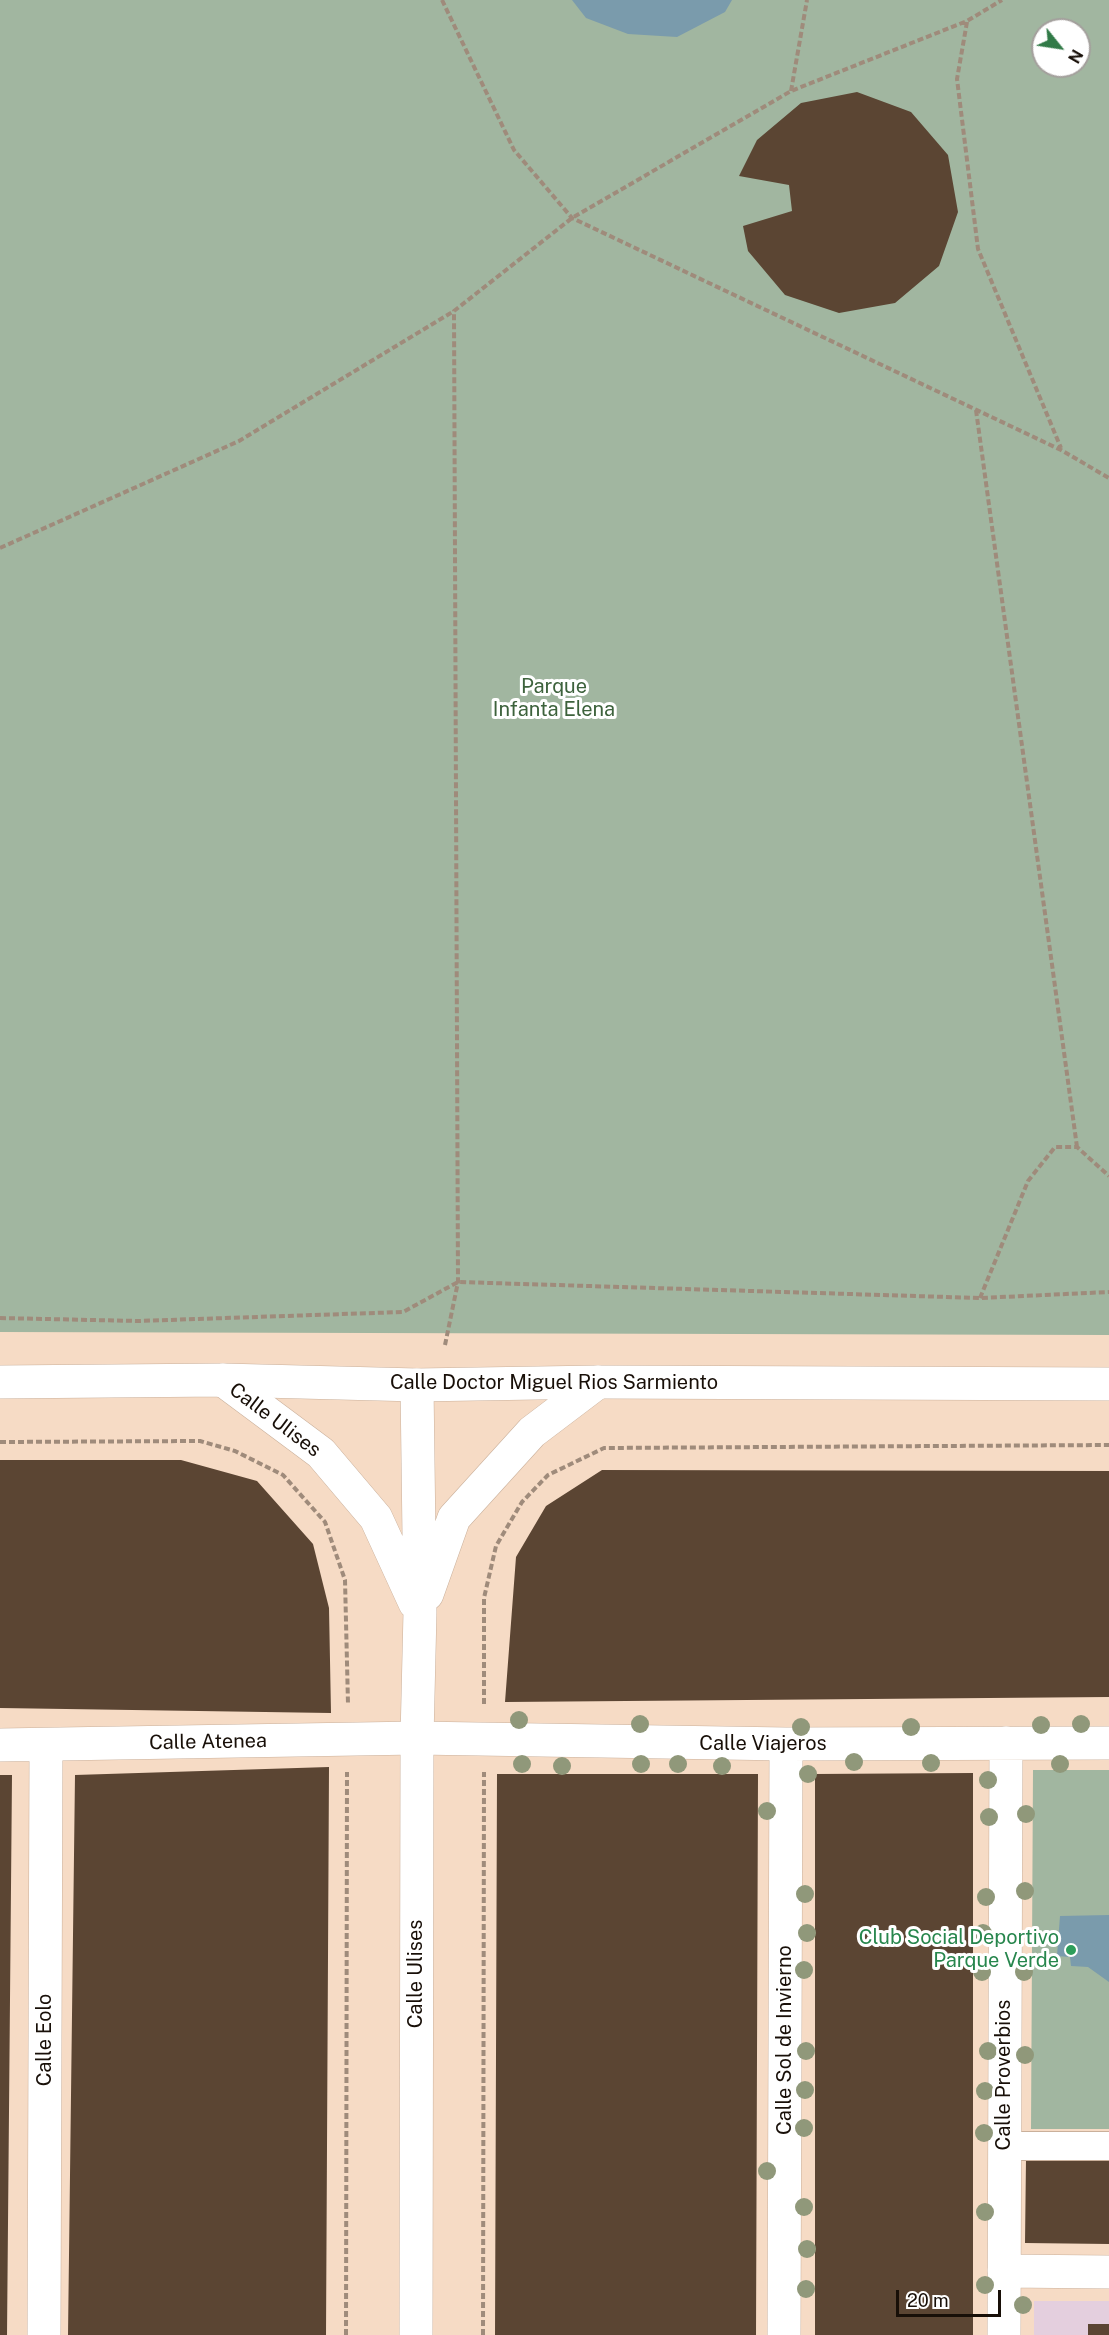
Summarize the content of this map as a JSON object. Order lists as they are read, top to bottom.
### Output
{
  "streets": {
    "street": [
      "Calle Doctor Miguel Rios Sarmiento",
      "Calle Ulises",
      "Calle Atenea",
      "Calle Viajeros",
      "Calle Eolo",
      "Calle Sol de Invierno",
      "Calle Proverbios"
    ]
  },
  "crossings": [
    ["Calle Doctor Miguel Rios Sarmiento", "Calle Ulises"],
    ["Calle Ulises", "Calle Atenea"],
    ["Calle Ulises", "Calle Viajeros"],
    ["Calle Atenea", "Calle Viajeros"],
    ["Calle Atenea", "Calle Eolo"],
    ["Calle Viajeros", "Calle Sol de Invierno"],
    ["Calle Viajeros", "Calle Proverbios"]
  ],
  "parks": ["Parque Infanta Elena"],
  "places": ["Club Social Deportivo Parque Verde"],
  "scale_bar": "20 m",
  "north": "bottom right"
}
